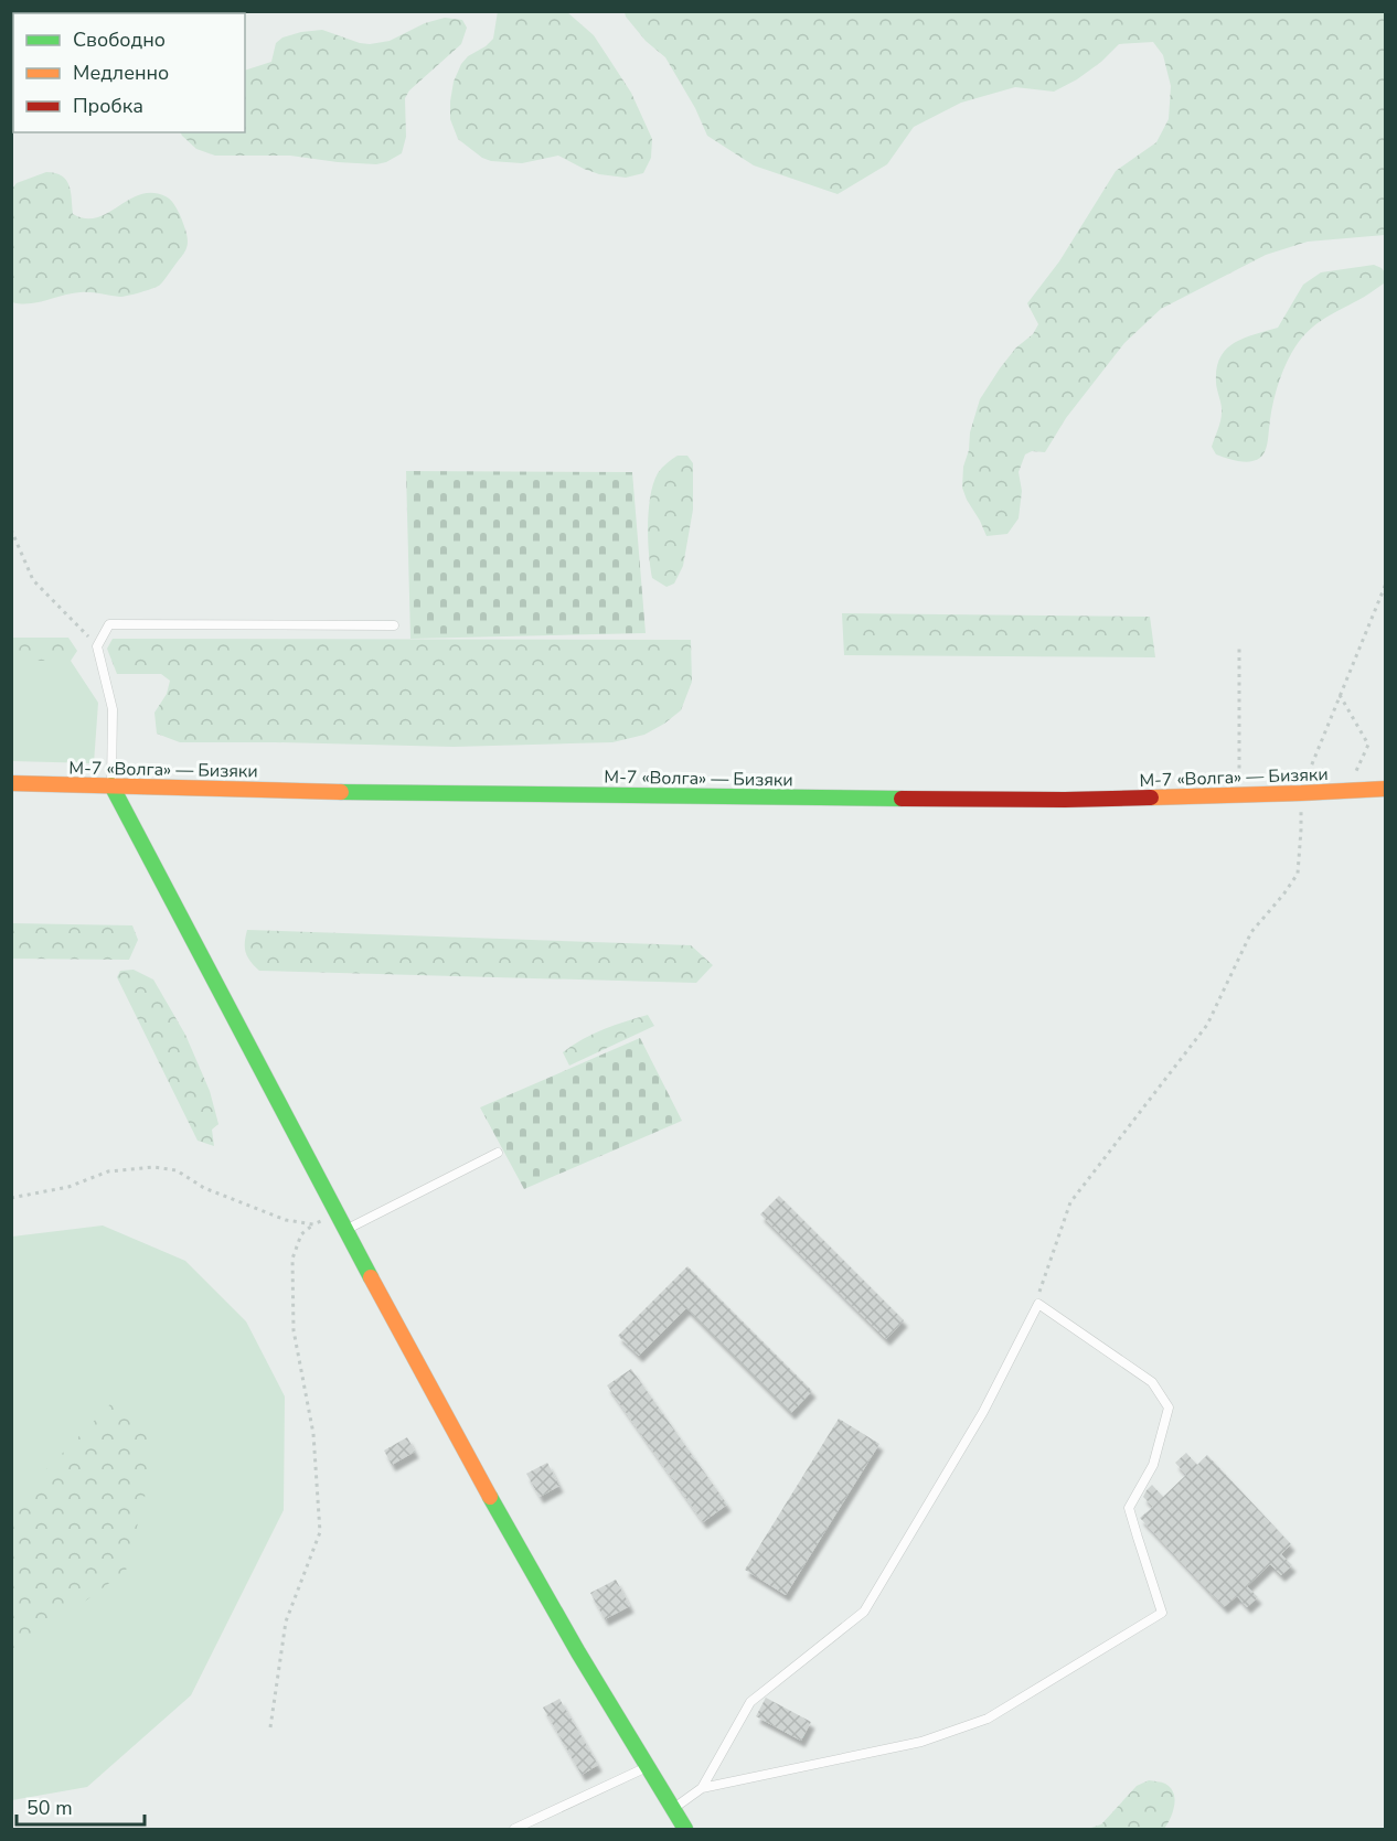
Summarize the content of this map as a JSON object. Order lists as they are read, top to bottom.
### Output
{
  "streets": {
    "main road": ["М-7 «Волга» — Бизяки"]
  },
  "legend": ["Свободно", "Медленно", "Пробка"],
  "scale_bar": "50 m"
}
